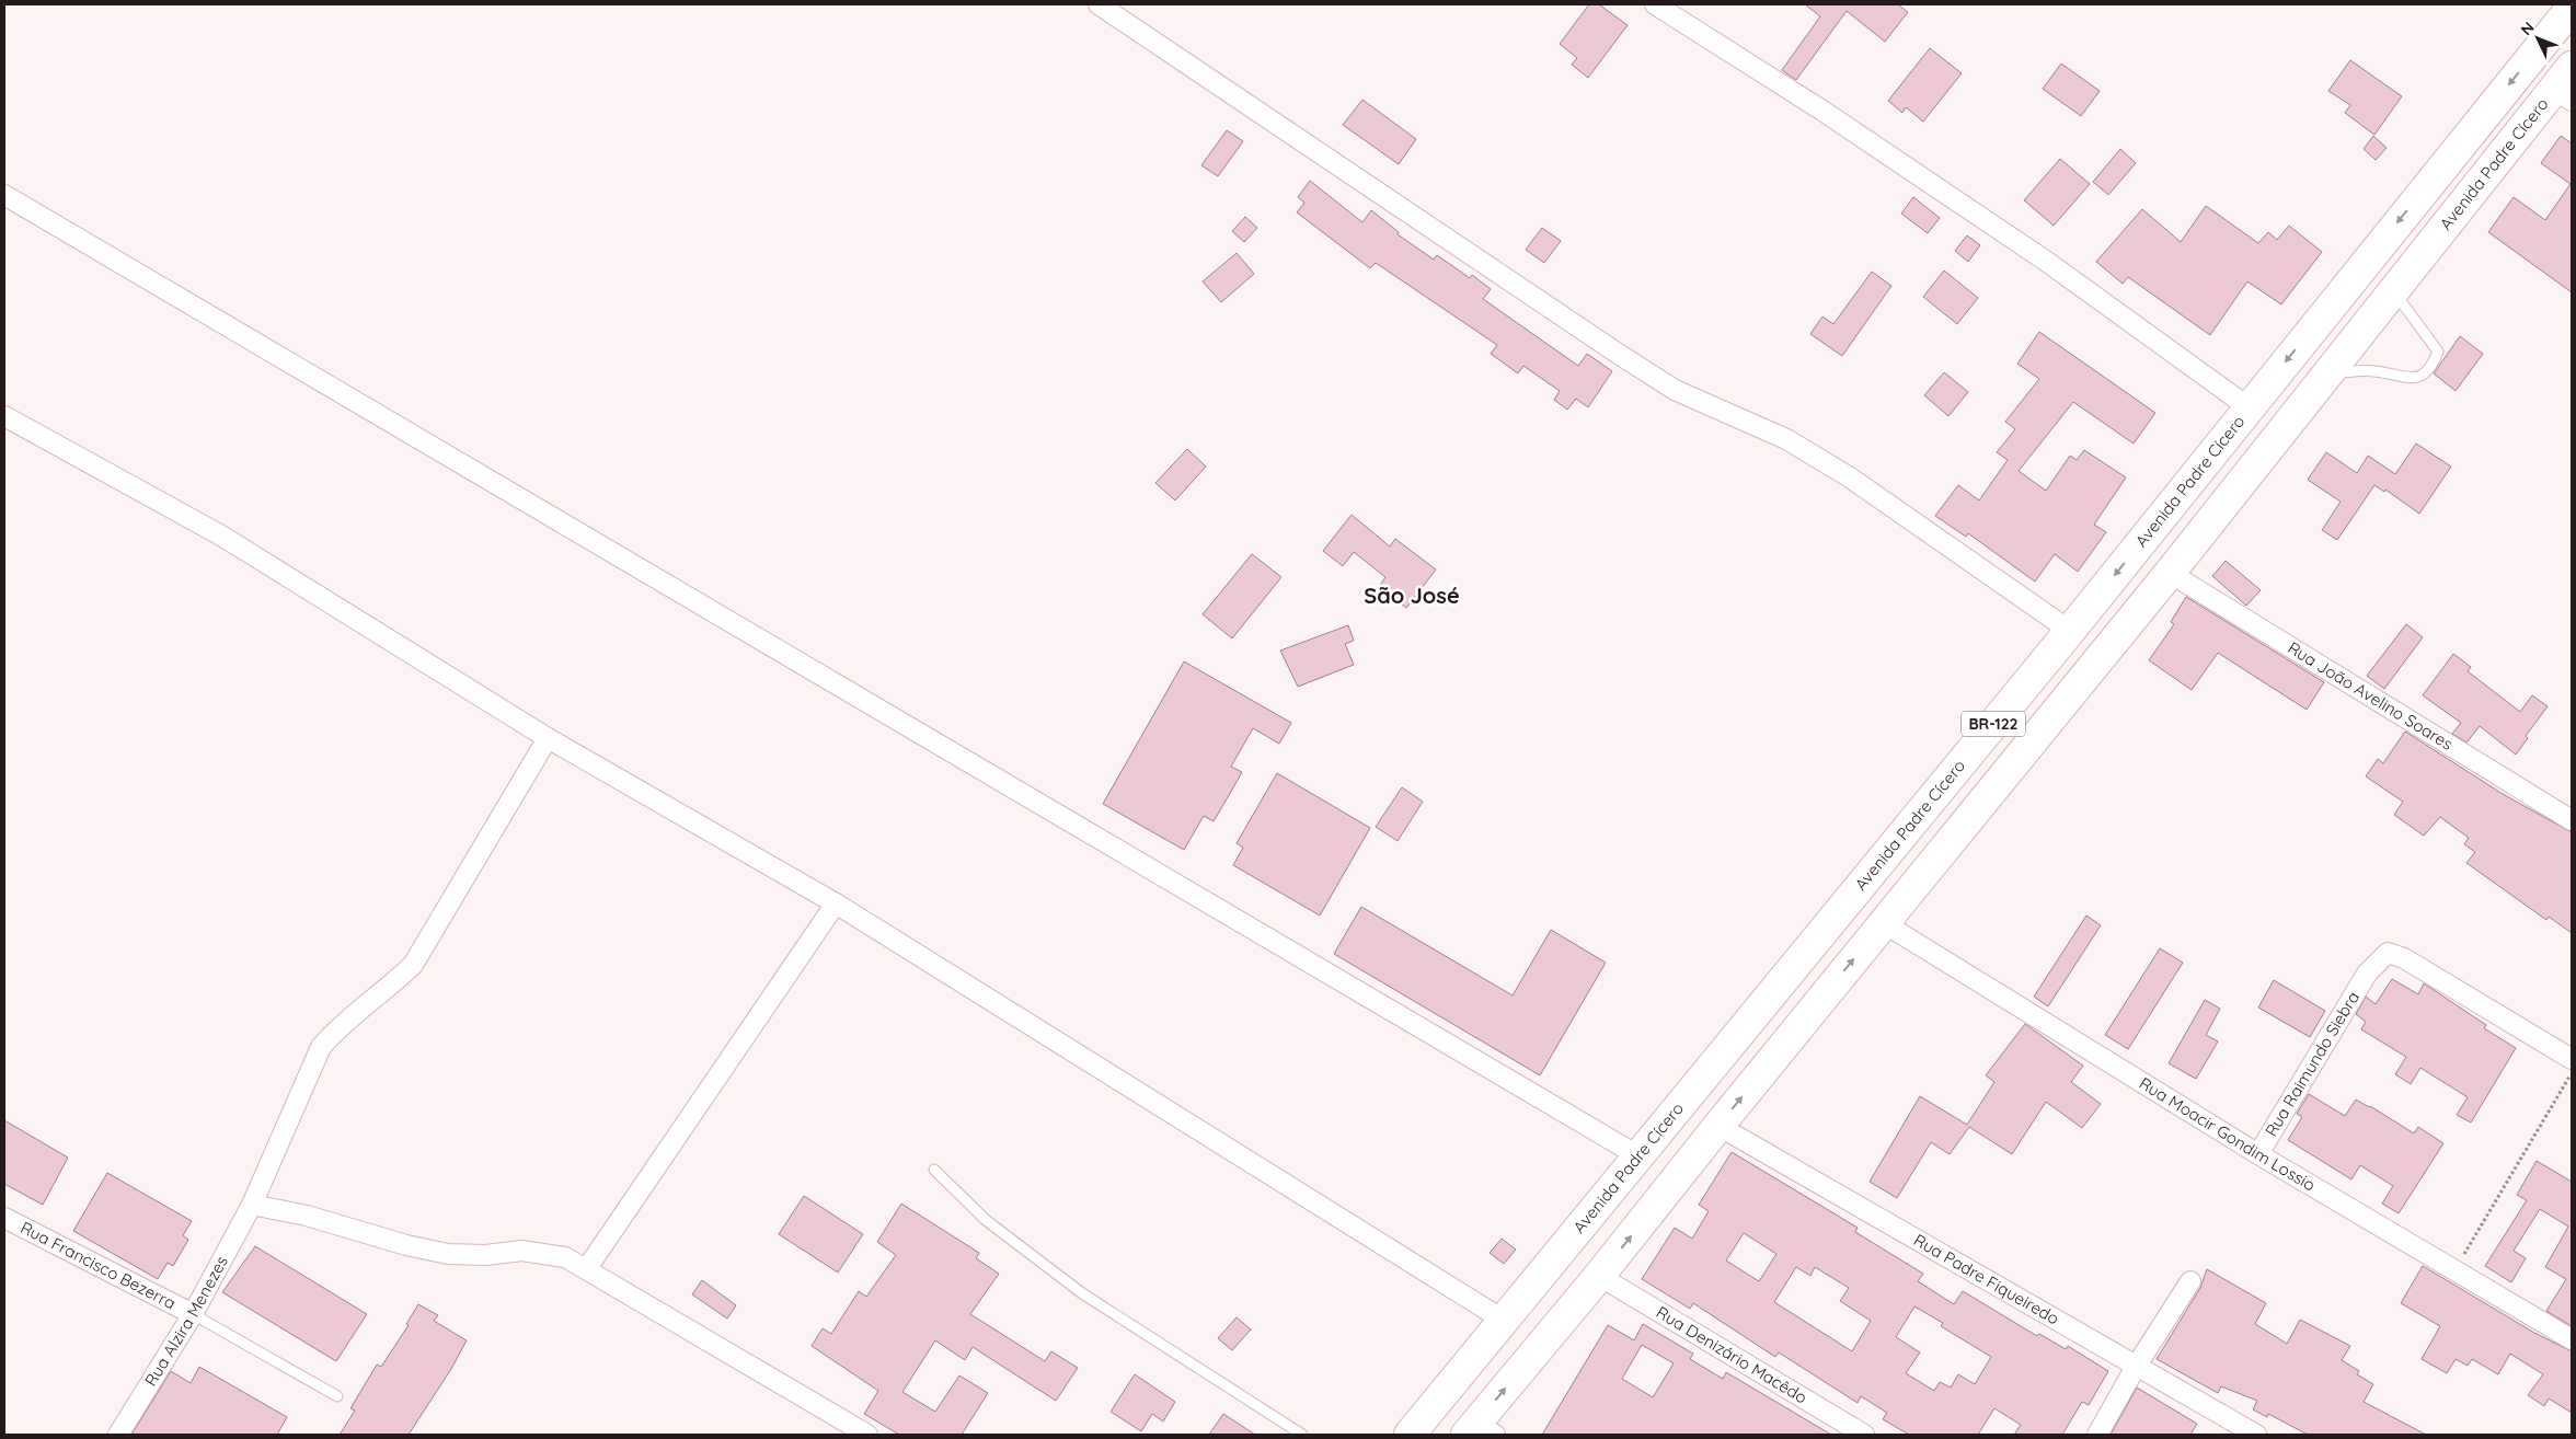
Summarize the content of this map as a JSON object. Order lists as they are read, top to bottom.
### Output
{
  "streets": {
    "highway": ["Avenida Padre Cícero", "BR-122"],
    "street": [
      "Rua João Avelino Soares",
      "Rua Raimundo Siebra",
      "Rua Moacir Gondim Lossio",
      "Rua Francisco Bezerra",
      "Rua Padre Fiqueiredo",
      "Rua Alzira Menezes",
      "Rua Denizário Macêdo"
    ]
  },
  "crossings": [
    ["Avenida Padre Cícero", "Rua João Avelino Soares"],
    ["Avenida Padre Cícero", "Rua Moacir Gondim Lossio"],
    ["Avenida Padre Cícero", "Rua Padre Fiqueiredo"],
    ["Avenida Padre Cícero", "Rua Denizário Macêdo"],
    ["Rua Raimundo Siebra", "Rua Moacir Gondim Lossio"],
    ["Rua Francisco Bezerra", "Rua Alzira Menezes"]
  ],
  "districts": ["São José"],
  "north": "top left"
}
